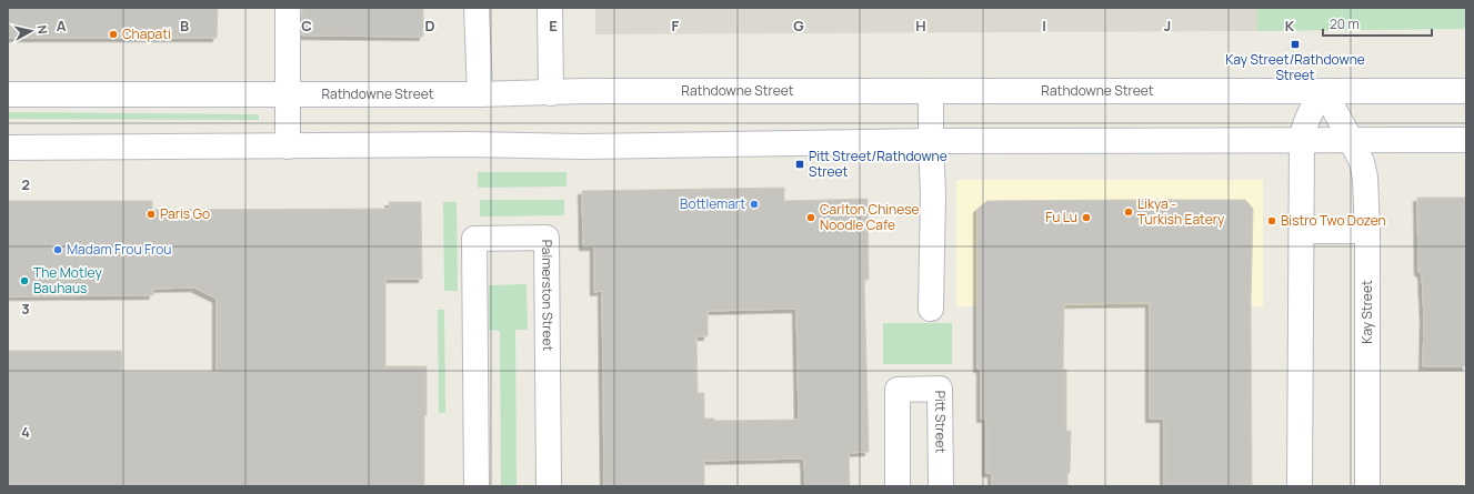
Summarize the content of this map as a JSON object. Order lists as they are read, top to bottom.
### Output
{
  "streets": {
    "main road": [
      "Rathdowne Street",
      "Palmerston Street",
      "Kay Street",
      "Pitt Street"
    ]
  },
  "crossings": [
    ["Rathdowne Street", "Kay Street"]
  ],
  "places": {
    "other": [
      "Chapati",
      "Bottlemart",
      "Likya - Turkish Eatery",
      "Paris Go",
      "Carlton Chinese Noodle Cafe",
      "Fu Lu",
      "Bistro Two Dozen",
      "Madam Frou Frou",
      "The Motley Bauhaus"
    ],
    "transit": ["Kay Street/Rathdowne Street", "Pitt Street/Rathdowne Street"]
  },
  "scale_bar": "20 m",
  "north": "right",
  "grid": {
    "columns": [
      "A",
      "B",
      "C",
      "D",
      "E",
      "F",
      "G",
      "H",
      "I",
      "J",
      "K"
    ],
    "rows": ["2", "3", "4"]
  }
}
